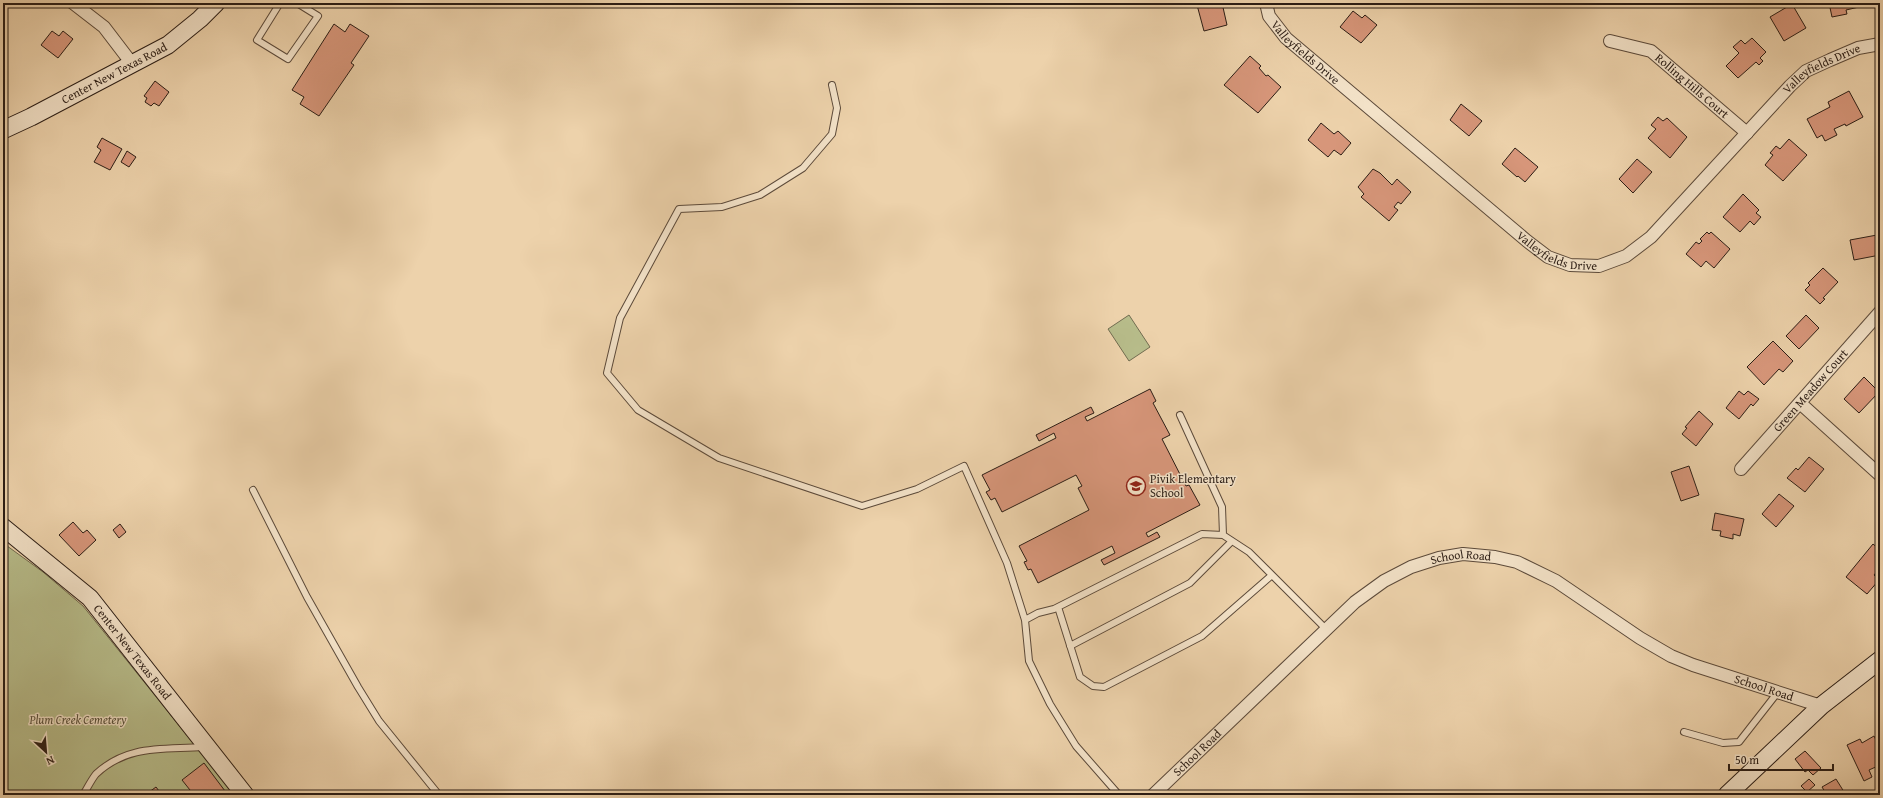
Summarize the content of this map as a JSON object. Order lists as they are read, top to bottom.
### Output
{
  "streets": {
    "street": [
      "Valleyfields Drive",
      "Center New Texas Road",
      "Rolling Hills Court",
      "Green Meadow Court",
      "School Road"
    ]
  },
  "crossings": [
    ["Valleyfields Drive", "Rolling Hills Court"]
  ],
  "parks": ["Plum Creek Cemetery"],
  "places": {
    "school or university": ["Pivik Elementary School"]
  },
  "scale_bar": "50 m",
  "north": "bottom right"
}
